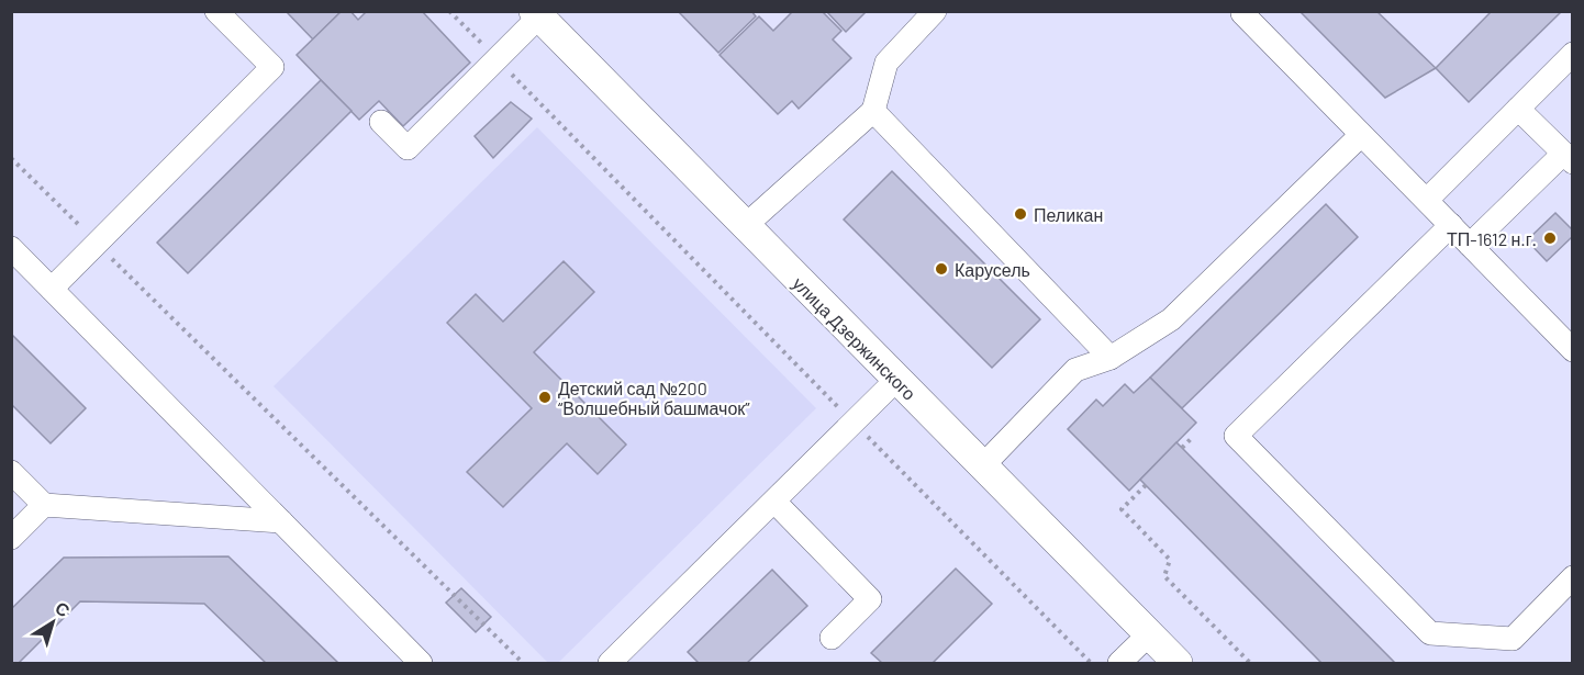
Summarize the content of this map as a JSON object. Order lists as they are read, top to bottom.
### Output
{
  "streets": {
    "main road": ["улица Дзержинского"]
  },
  "places": [
    "Пеликан",
    "ТП-1612 н.г.",
    "Карусель",
    "Детский сад №200 “Волшебный башмачок”"
  ],
  "north": "top right"
}
